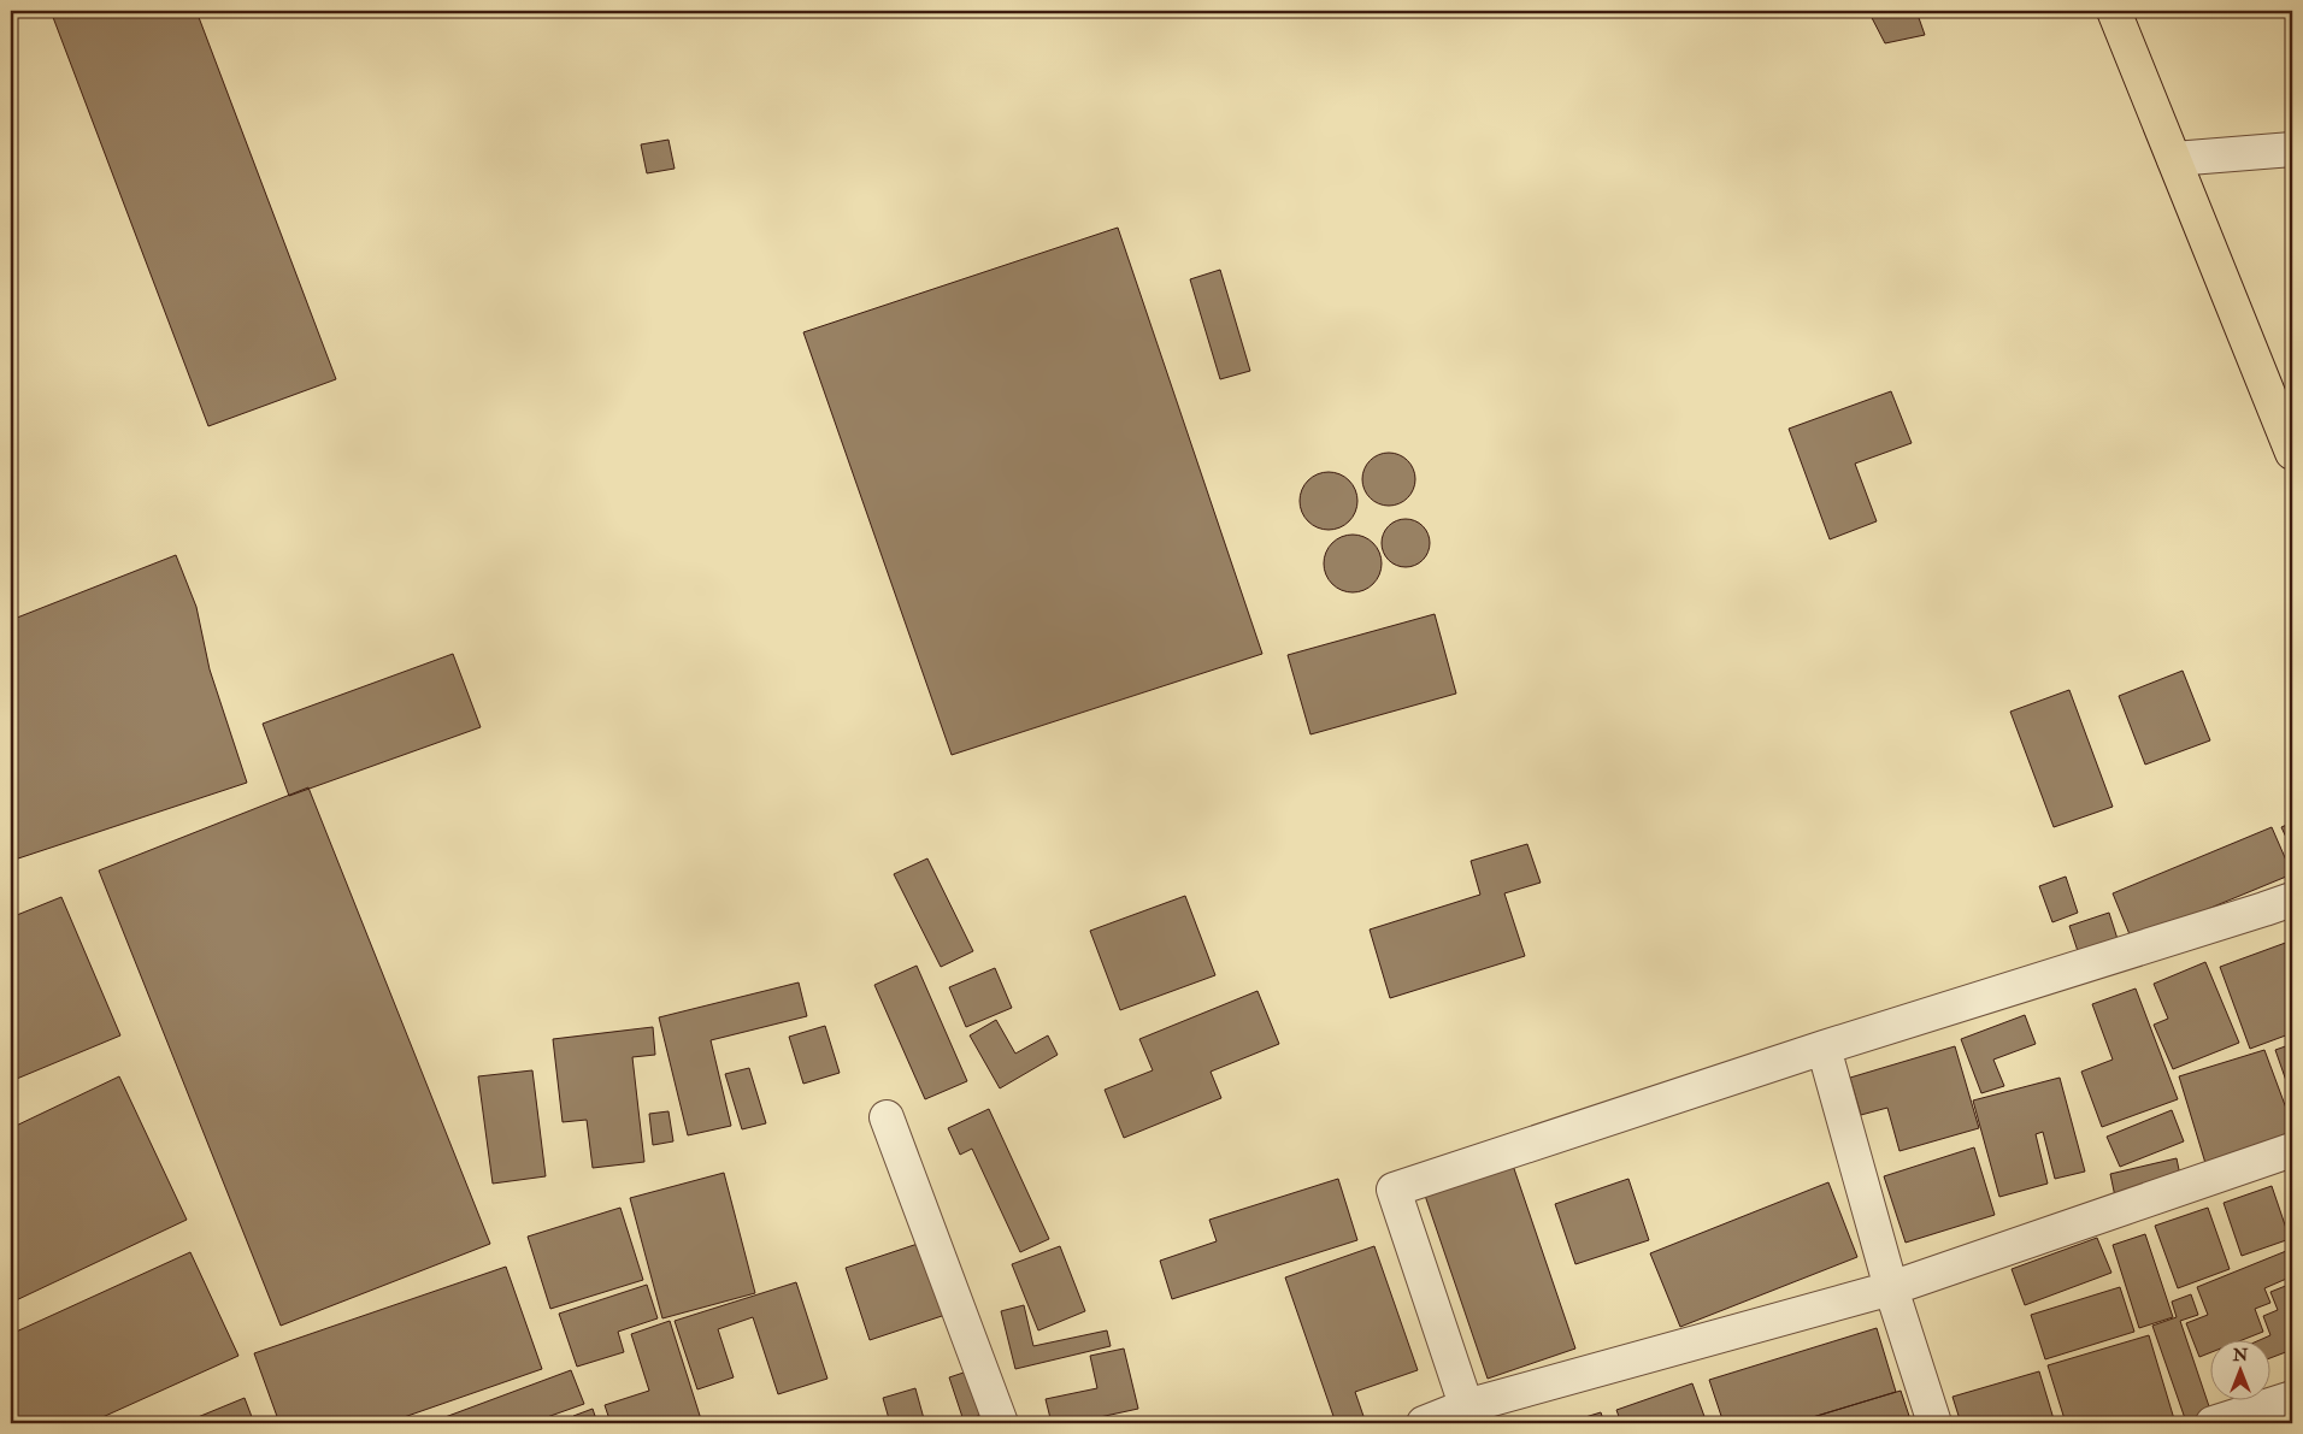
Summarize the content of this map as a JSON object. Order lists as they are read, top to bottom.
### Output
{
  "north": "top"
}
